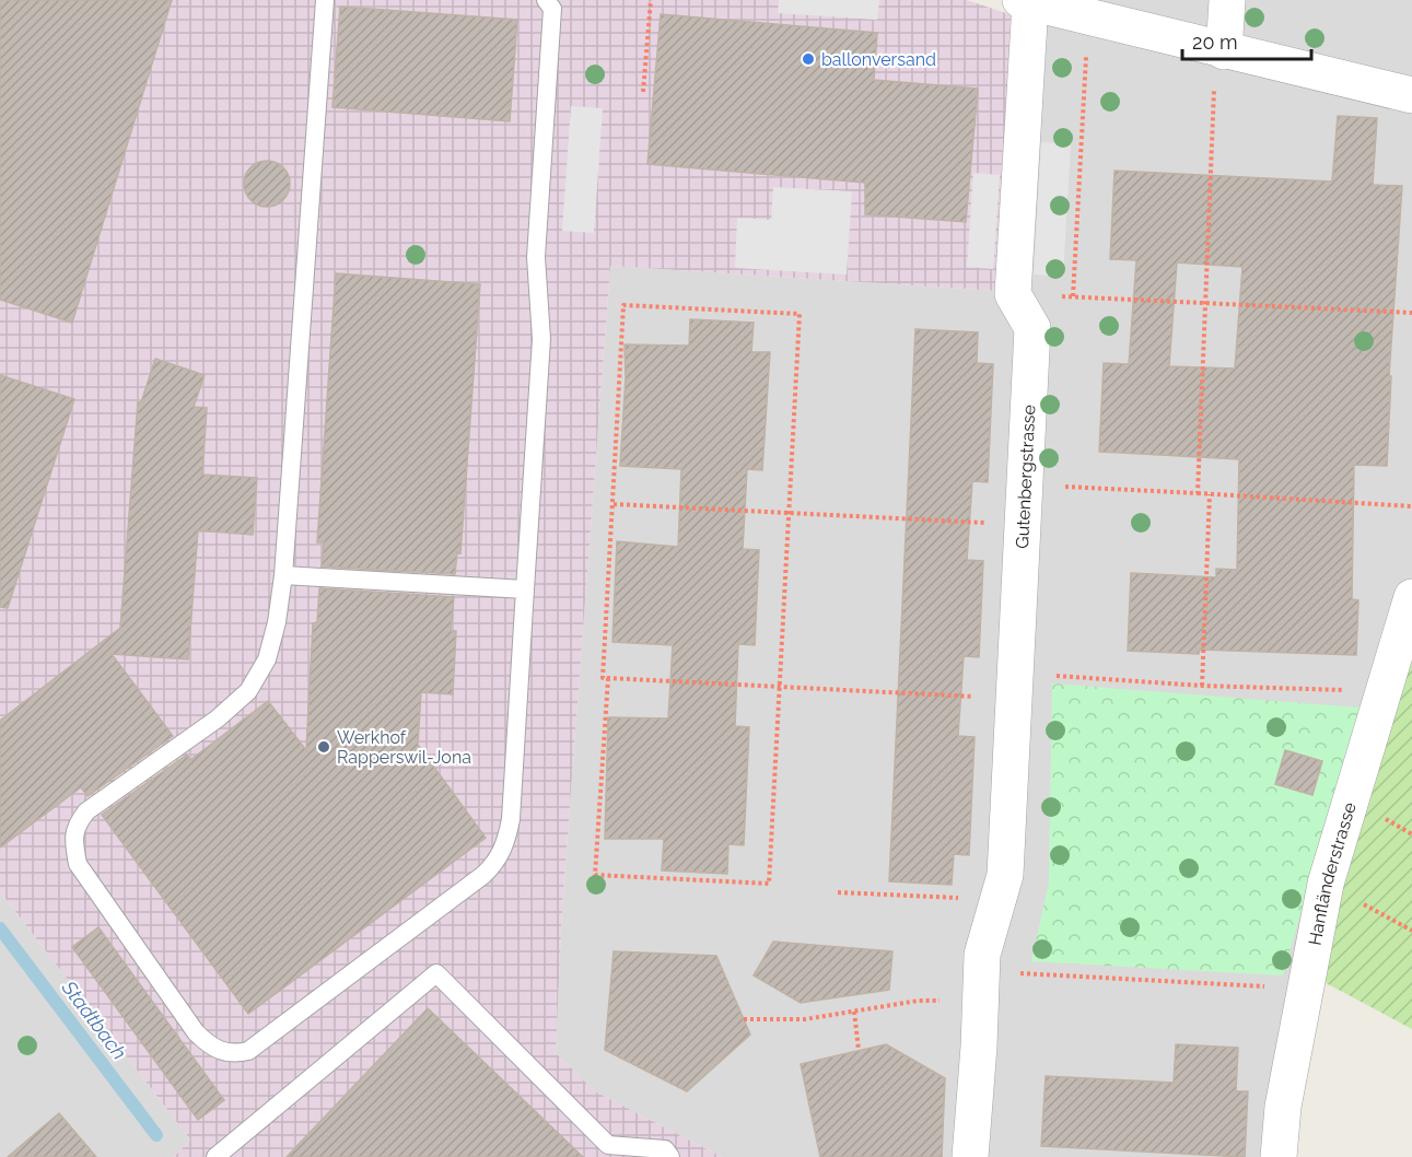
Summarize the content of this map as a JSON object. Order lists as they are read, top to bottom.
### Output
{
  "streets": {
    "street": ["Gutenbergstrasse", "Hanfländerstrasse"]
  },
  "water": ["Stadtbach"],
  "places": ["ballonversand", "Werkhof Rapperswil-Jona"],
  "scale_bar": "20 m"
}
